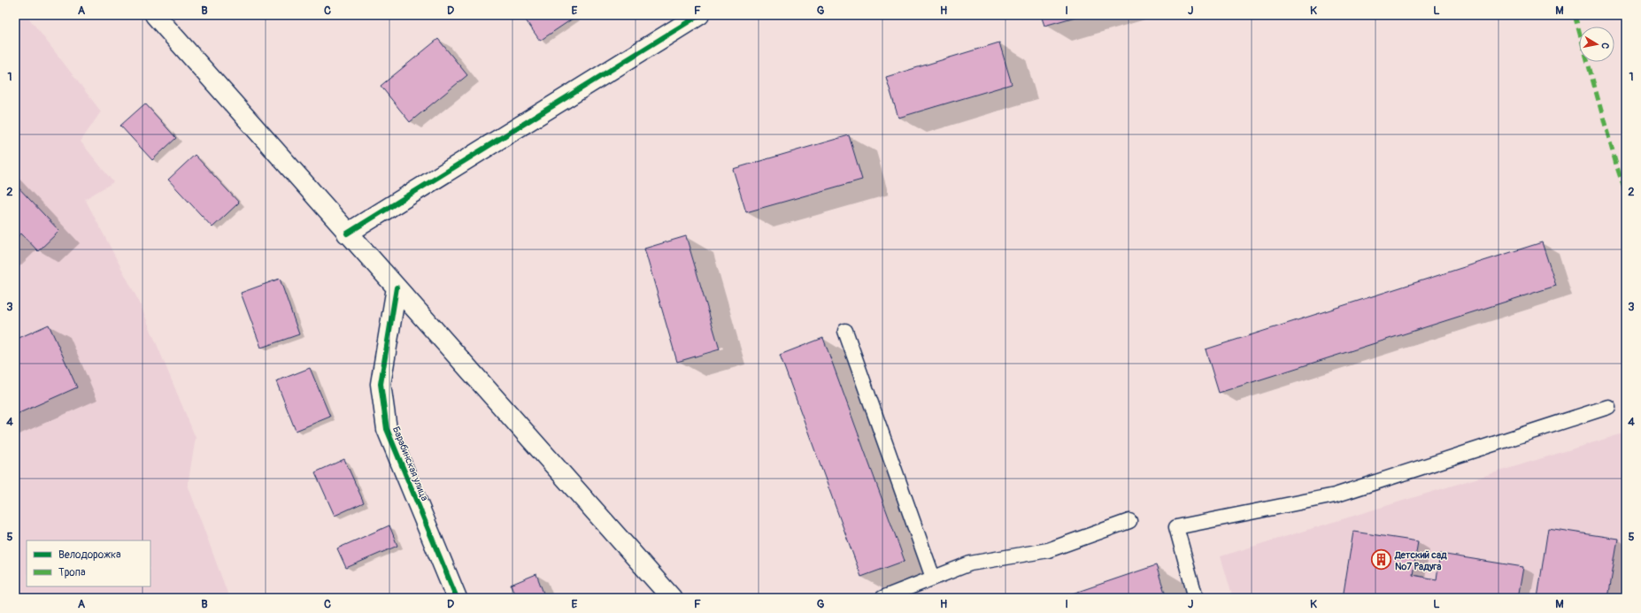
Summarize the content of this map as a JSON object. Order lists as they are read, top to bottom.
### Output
{
  "streets": {
    "main road": ["Барабинская улица"]
  },
  "places": {
    "building": ["Детский сад №7 Радуга"]
  },
  "legend": ["Велодорожка", "Тропа"],
  "north": "right",
  "grid": {
    "columns": [
      "A",
      "B",
      "C",
      "D",
      "E",
      "F",
      "G",
      "H",
      "I",
      "J",
      "K",
      "L",
      "M"
    ],
    "rows": [
      "1",
      "2",
      "3",
      "4",
      "5"
    ]
  }
}
